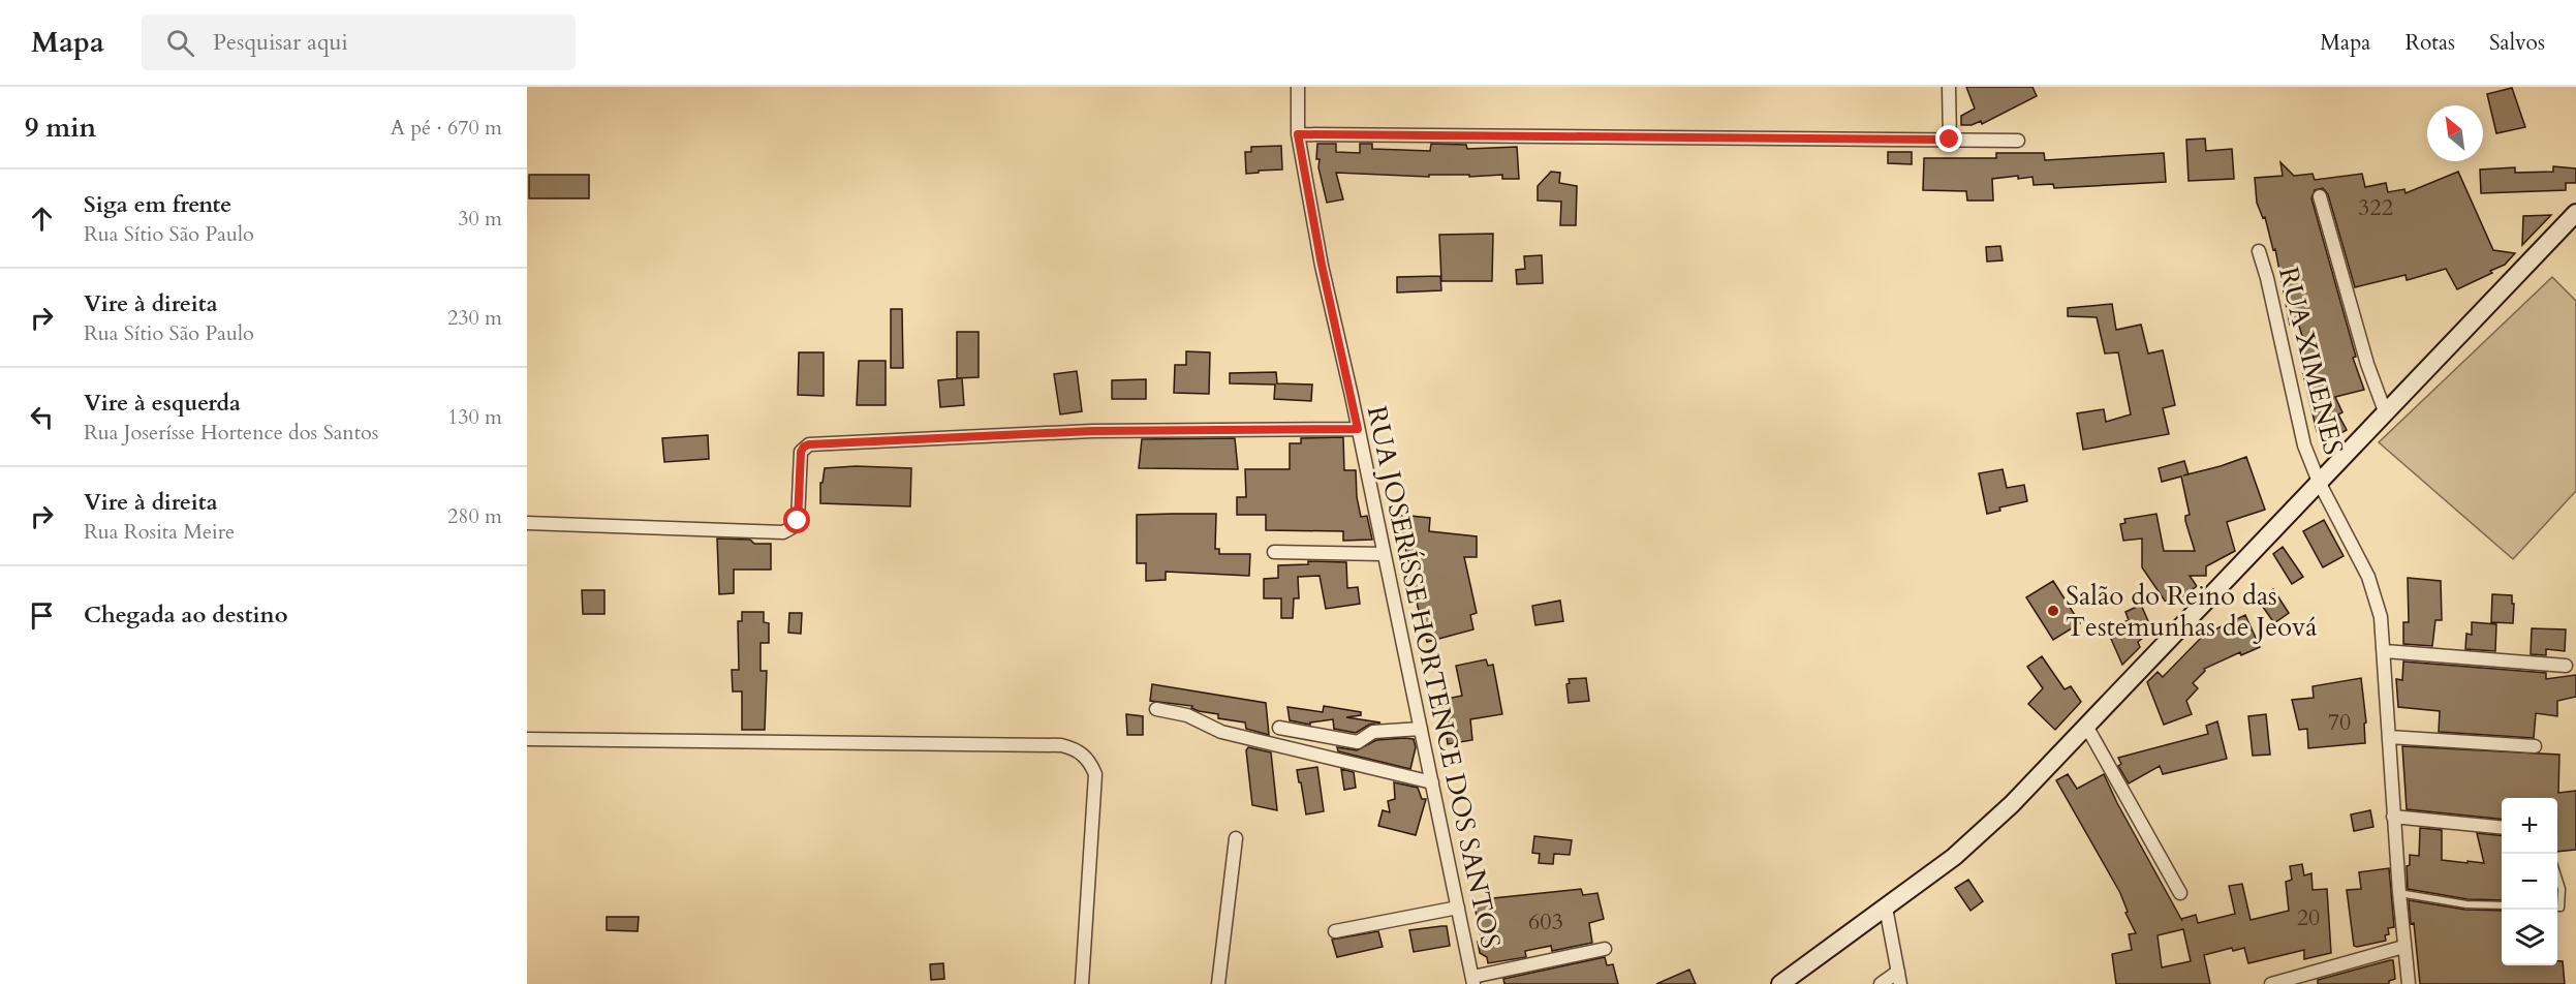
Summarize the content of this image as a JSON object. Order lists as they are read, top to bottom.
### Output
{
  "streets": {
    "street": ["RUA XIMENES", "RUA JOSERÍSSE HORTENCE DOS SANTOS"]
  },
  "places": ["Salão do Reino das Testemunhas de Jeová"],
  "house_numbers": [
    "322",
    "70",
    "20",
    "603"
  ],
  "north": "top left",
  "page": {
    "header": "Mapa",
    "search": "Pesquisar aqui",
    "nav": ["Mapa", "Rotas", "Salvos"],
    "heading": ["9 min", "A pé · 670 m"],
    "list": [
      ["Siga em frente", "Rua Sítio São Paulo", "30 m"],
      ["Vire à direita", "Rua Sítio São Paulo", "230 m"],
      ["Vire à esquerda", "Rua Joserísse Hortence dos Santos", "130 m"],
      ["Vire à direita", "Rua Rosita Meire", "280 m"],
      "Chegada ao destino"
    ],
    "map_buttons": ["+", "−"]
  }
}
